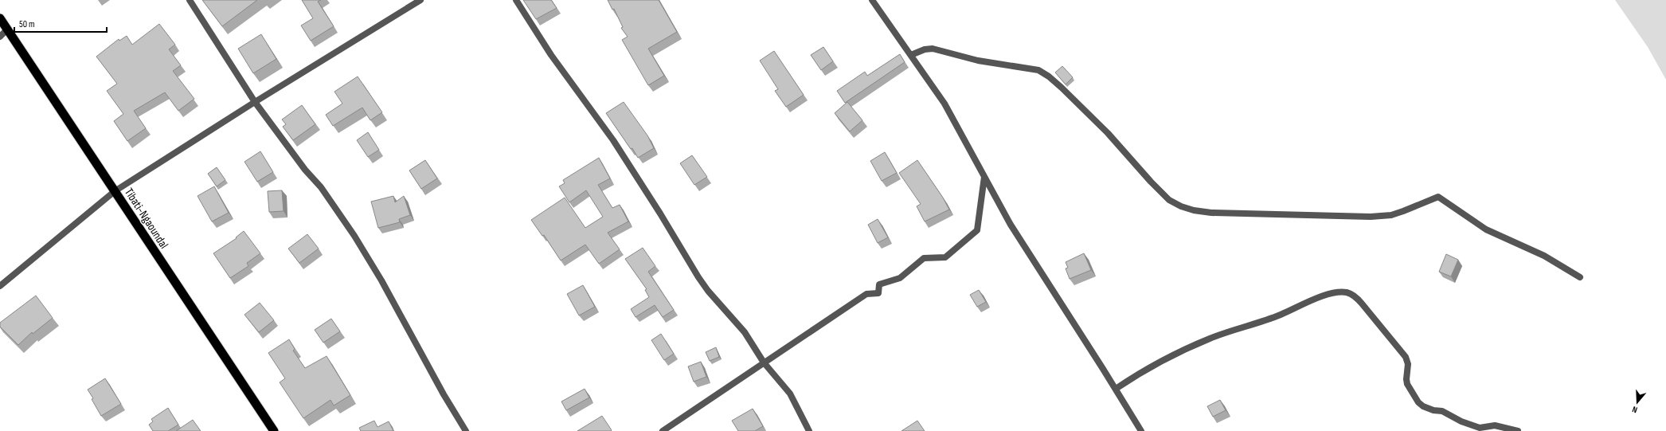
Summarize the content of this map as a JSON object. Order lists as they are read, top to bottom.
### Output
{
  "streets": {
    "highway": ["Tibati-Ngaoundal"]
  },
  "scale_bar": "50 m",
  "north": "bottom"
}
